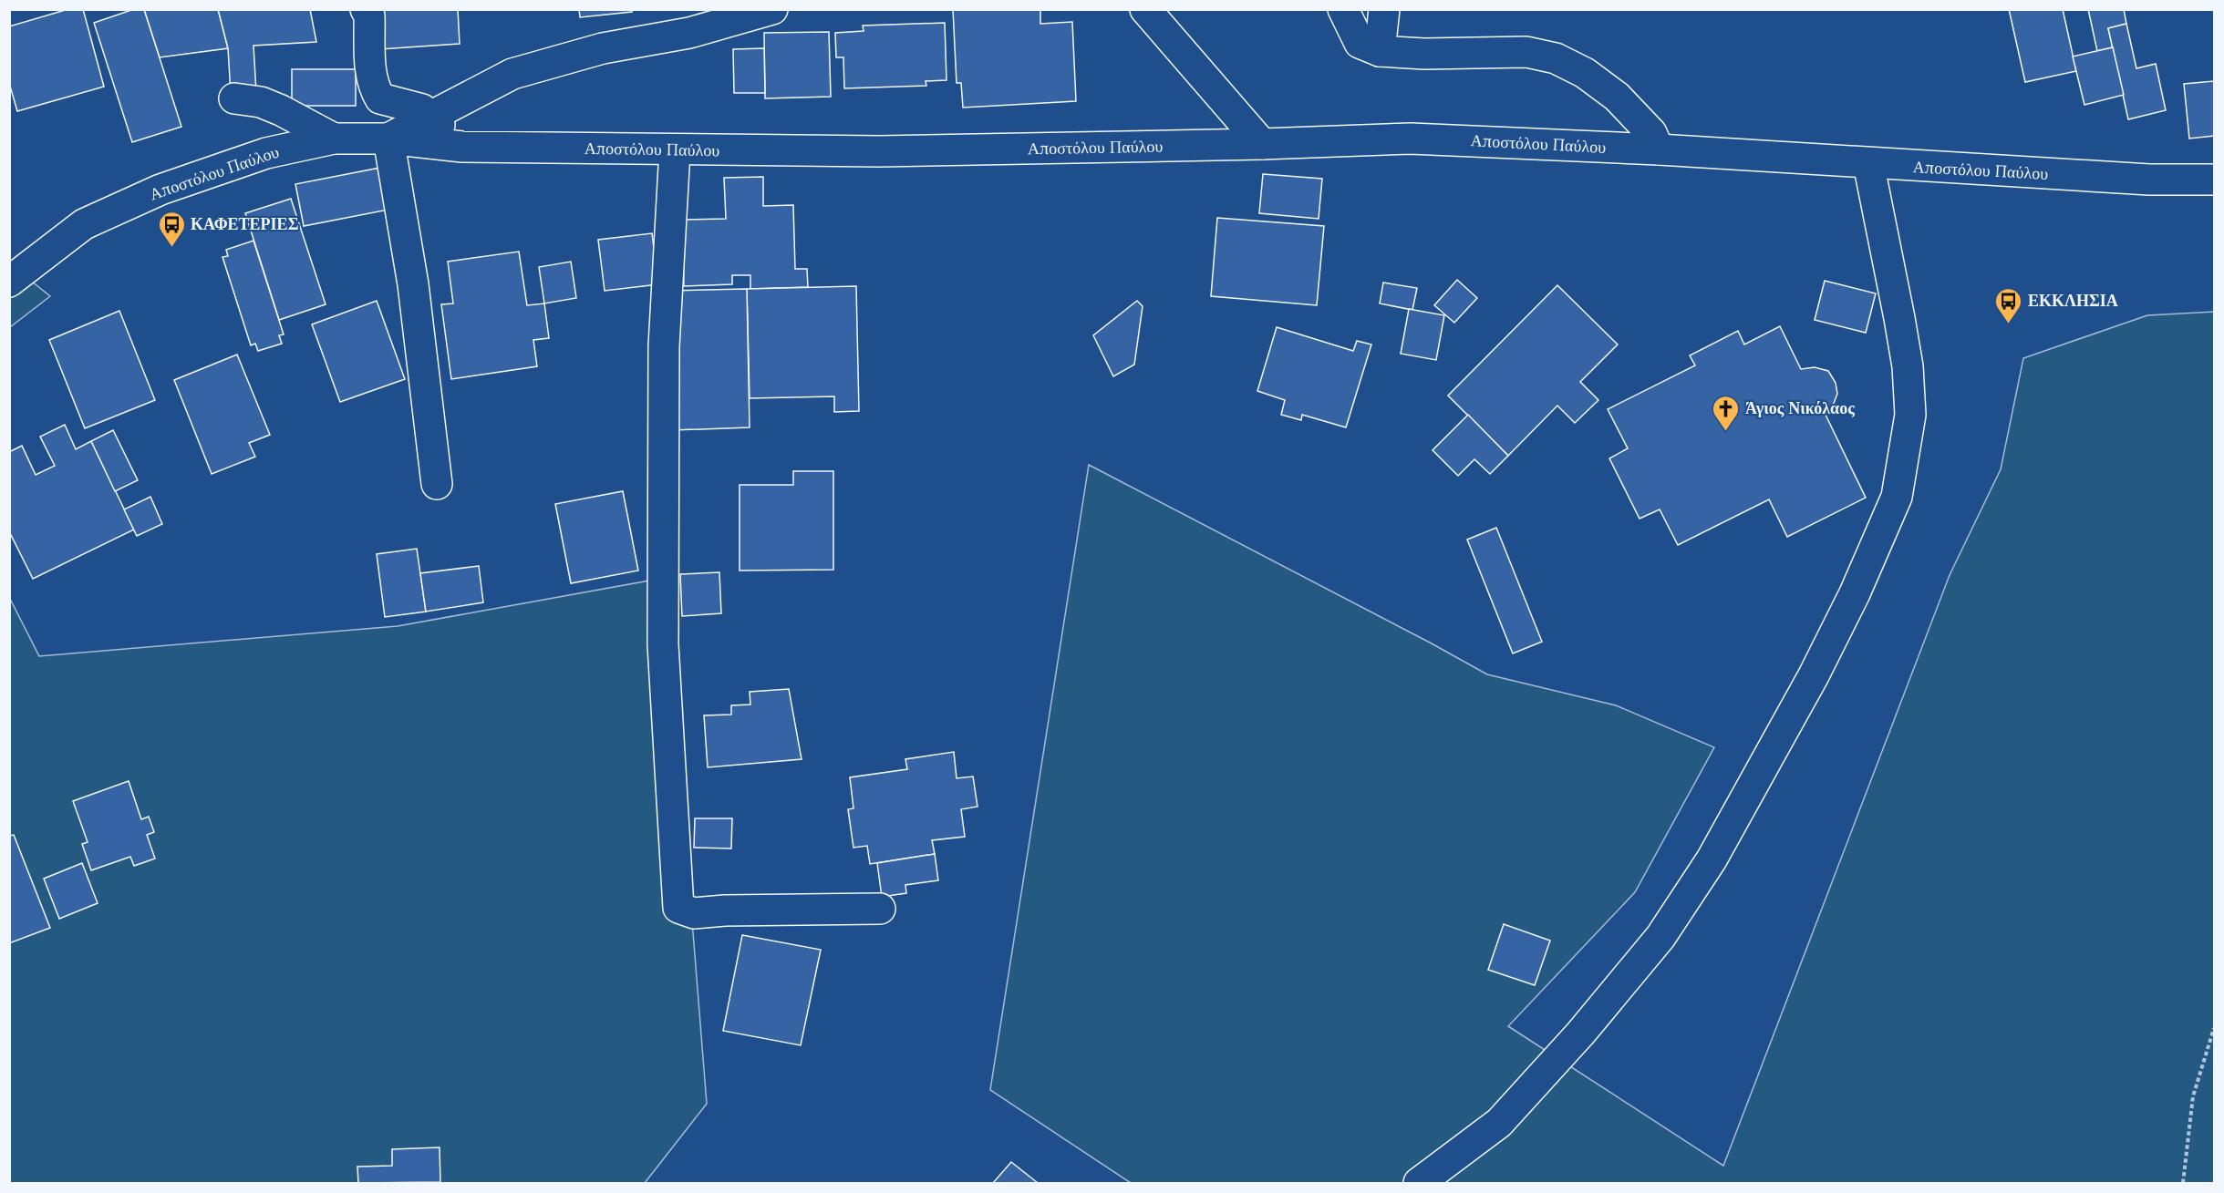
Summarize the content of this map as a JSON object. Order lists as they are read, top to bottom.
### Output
{
  "streets": {
    "street": ["Αποστόλου Παύλου"]
  },
  "places": {
    "bus stop": ["ΚΑΦΕΤΕΡΙΕΣ", "ΕΚΚΛΗΣΙΑ"],
    "church": ["Άγιος Νικόλαος"]
  }
}
